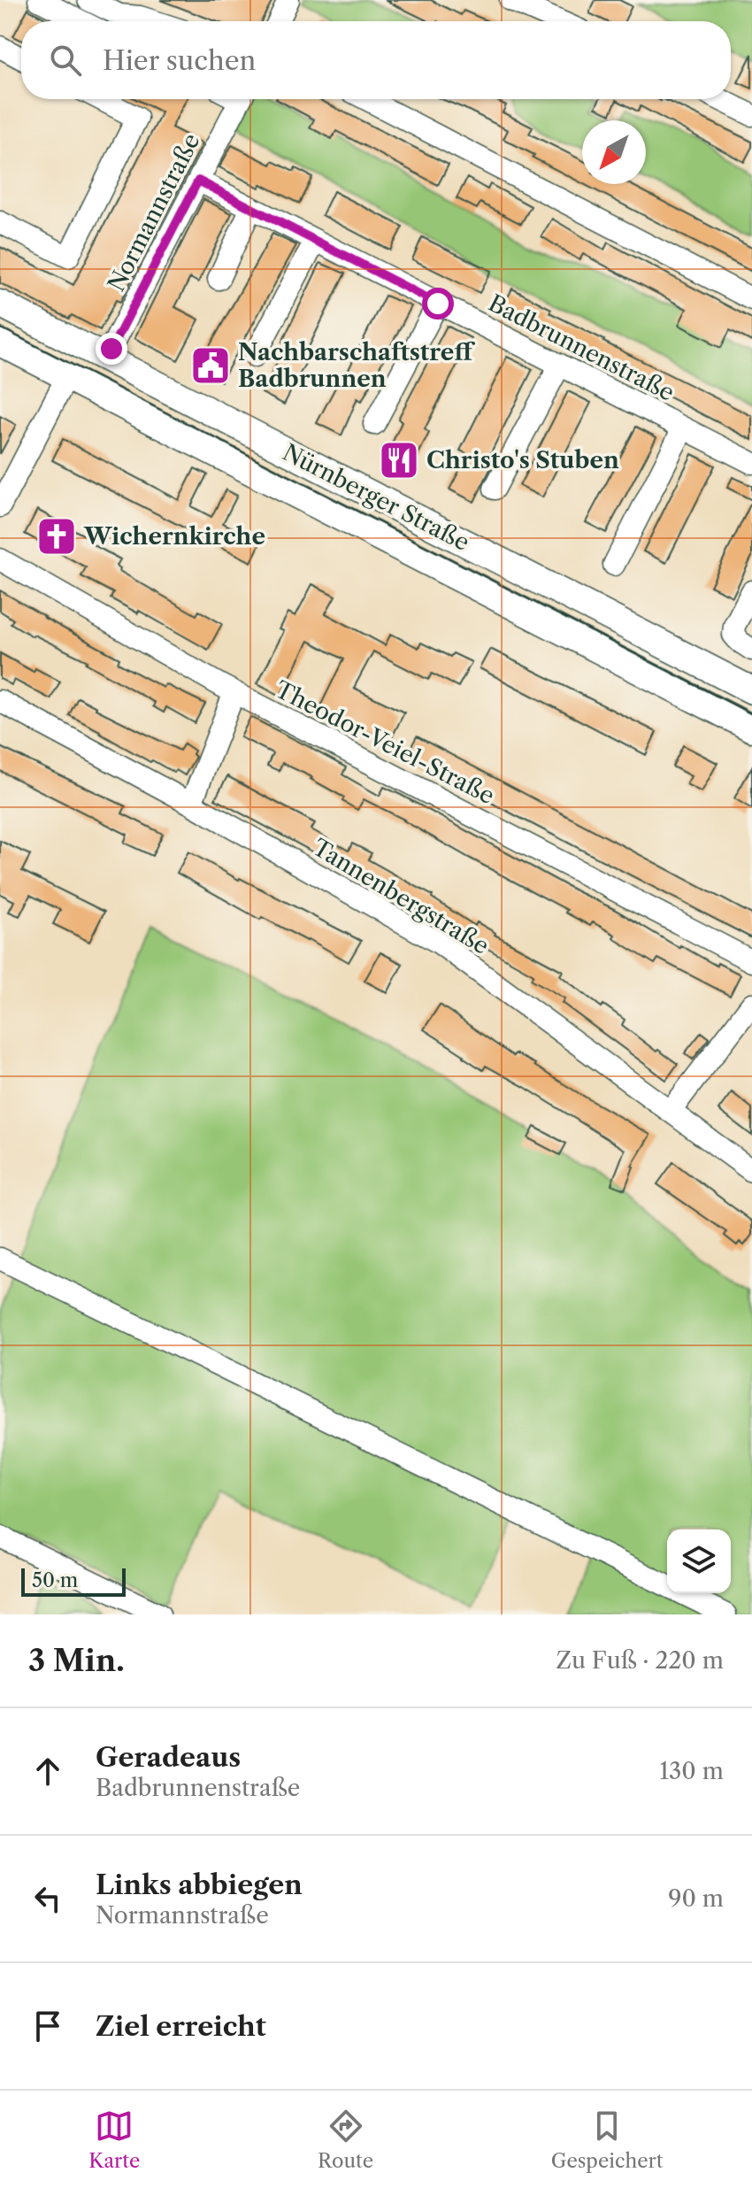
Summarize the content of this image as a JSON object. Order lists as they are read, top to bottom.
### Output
{
  "streets": {
    "main road": ["Nürnberger Straße"],
    "street": [
      "Normannstraße",
      "Badbrunnenstraße",
      "Theodor-Veiel-Straße",
      "Tannenbergstraße"
    ]
  },
  "crossings": [
    ["Normannstraße", "Badbrunnenstraße"],
    ["Normannstraße", "Nürnberger Straße"]
  ],
  "places": {
    "public building": ["Nachbarschaftstreff Badbrunnen"],
    "restaurant": ["Christo's Stuben"],
    "church": ["Wichernkirche"]
  },
  "scale_bar": "50 m",
  "north": "bottom left",
  "page": {
    "search": "Hier suchen",
    "scale": "50 m",
    "heading": ["3 Min.", "Zu Fuß · 220 m"],
    "list": [
      ["Geradeaus", "Badbrunnenstraße", "130 m"],
      ["Links abbiegen", "Normannstraße", "90 m"],
      "Ziel erreicht"
    ],
    "nav": ["Karte", "Route", "Gespeichert"]
  }
}
